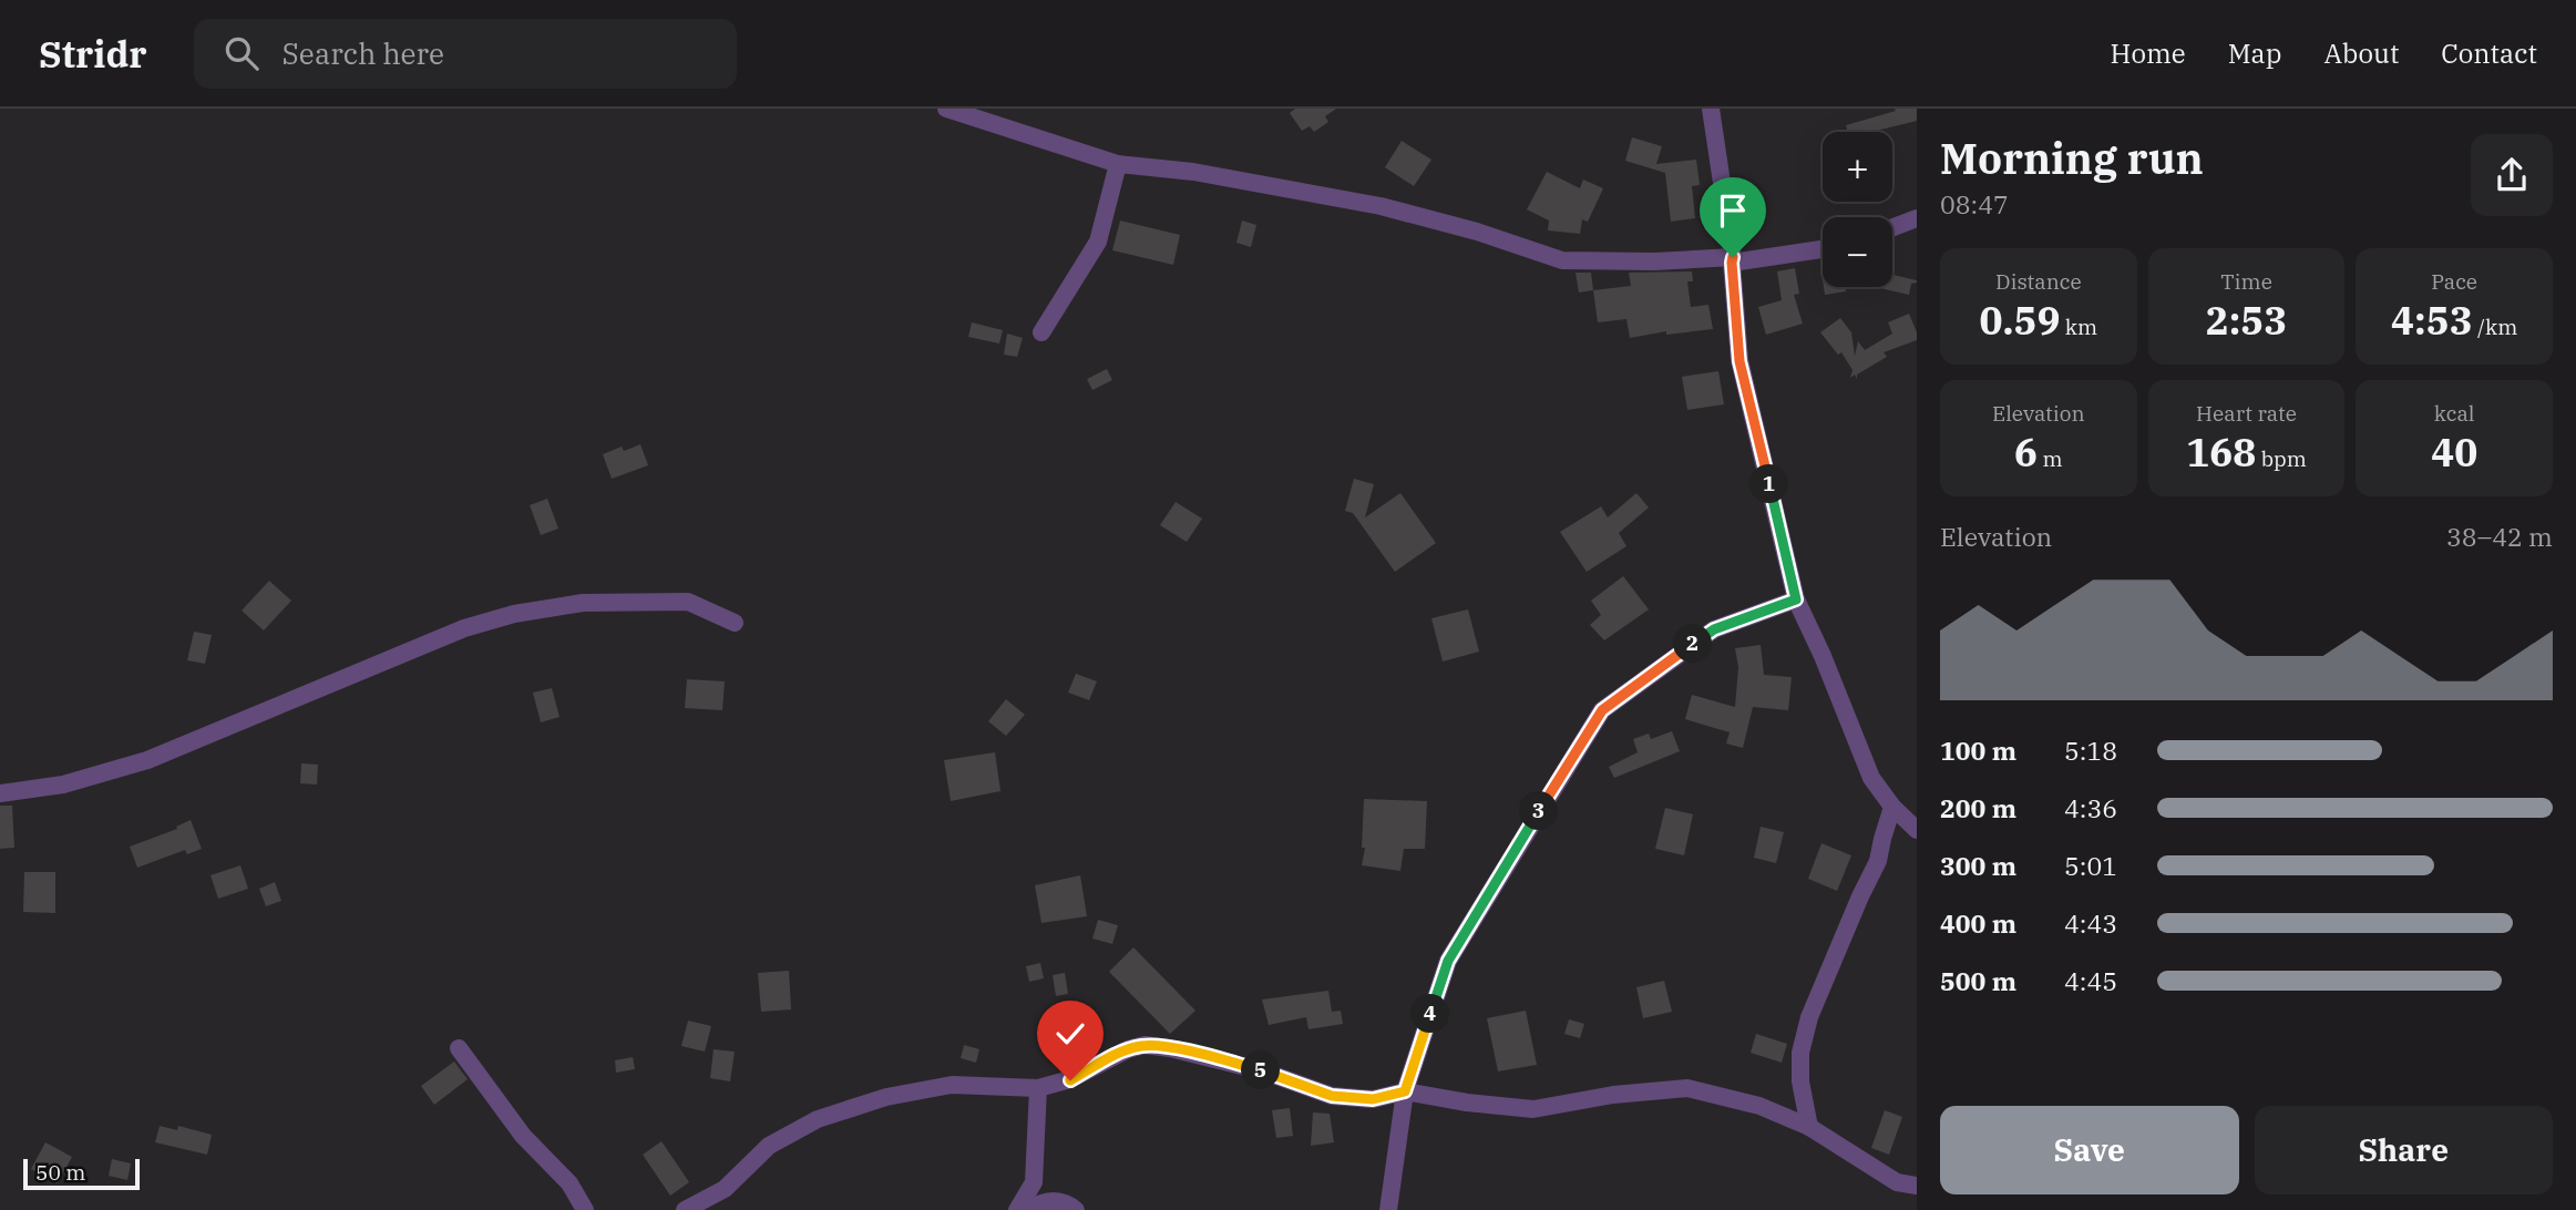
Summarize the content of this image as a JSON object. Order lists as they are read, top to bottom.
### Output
{
  "scale_bar": "50 m",
  "page": {
    "header": "Stridr",
    "search": "Search here",
    "nav": [
      "Home",
      "Map",
      "About",
      "Contact"
    ],
    "heading": ["Morning run", "08:47"],
    "map_buttons": ["+", "−"],
    "stats": [
      ["Distance", "0.59 km"],
      ["Time", "2:53"],
      ["Pace", "4:53 /km"],
      ["Elevation", "6 m"],
      ["Heart rate", "168 bpm"],
      ["kcal", "40"]
    ],
    "pins": [
      "1",
      "2",
      "3",
      "4",
      "5"
    ],
    "chart": ["Elevation", "38–42 m"],
    "list": [
      {
        "name": "100 m",
        "note": "5:18"
      },
      {
        "name": "200 m",
        "note": "4:36"
      },
      {
        "name": "300 m",
        "note": "5:01"
      },
      {
        "name": "400 m",
        "note": "4:43"
      },
      {
        "name": "500 m",
        "note": "4:45"
      }
    ],
    "buttons": ["Save", "Share"],
    "scale": "50 m"
  }
}
